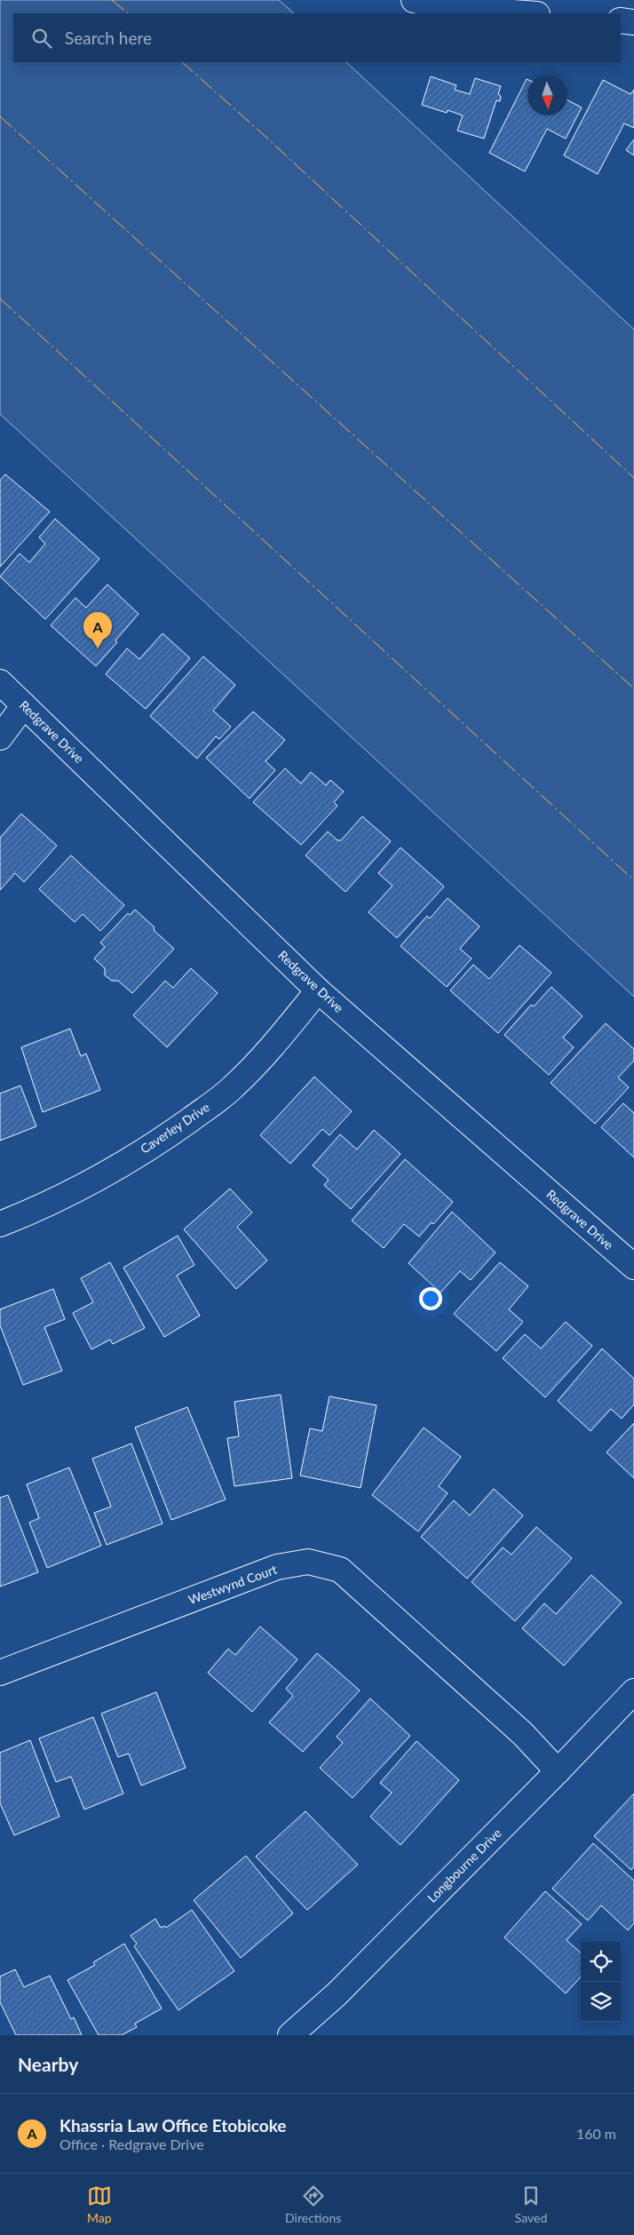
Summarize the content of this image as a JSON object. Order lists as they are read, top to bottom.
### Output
{
  "streets": {
    "street": [
      "Redgrave Drive",
      "Caverley Drive",
      "Westwynd Court",
      "Longbourne Drive"
    ]
  },
  "crossings": [
    ["Redgrave Drive", "Caverley Drive"],
    ["Westwynd Court", "Longbourne Drive"]
  ],
  "north": "bottom",
  "page": {
    "search": "Search here",
    "pins": "A",
    "heading": "Nearby",
    "list": [
      {
        "mark": "A",
        "name": "Khassria Law Office Etobicoke",
        "note": "Office · Redgrave Drive",
        "value": "160 m"
      }
    ],
    "nav": ["Map", "Directions", "Saved"]
  }
}
